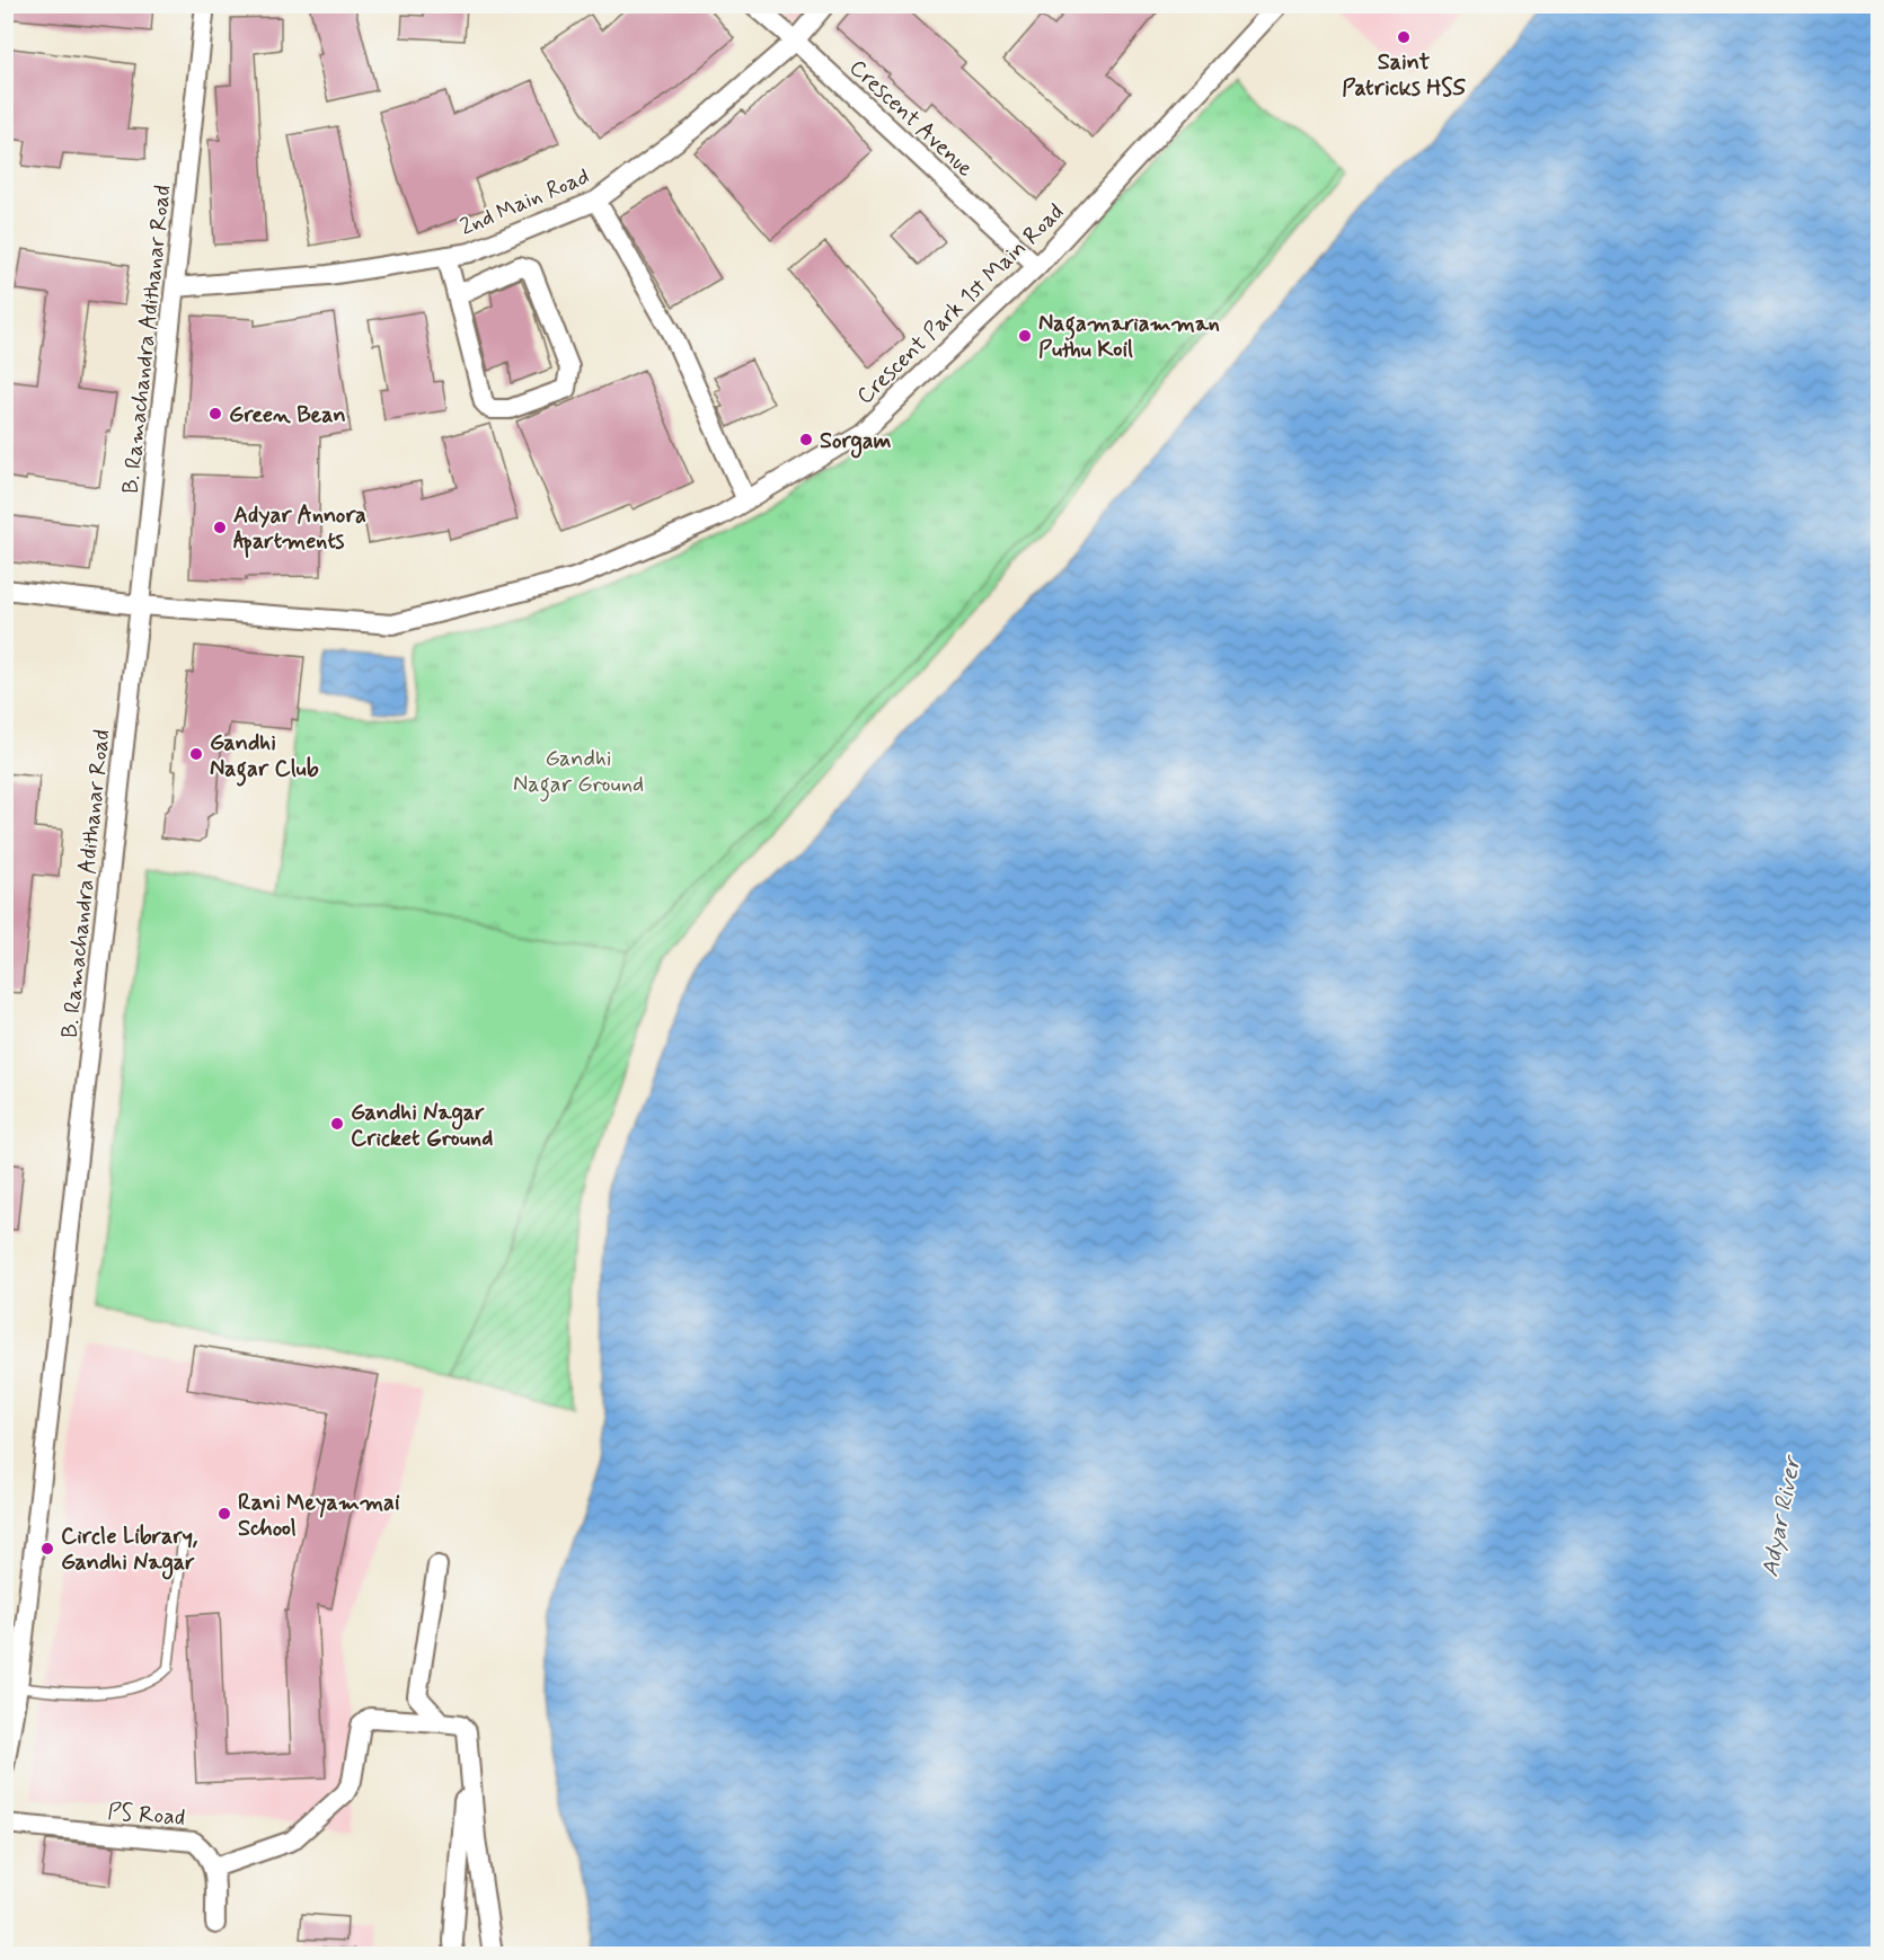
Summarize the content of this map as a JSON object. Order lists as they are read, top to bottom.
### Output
{
  "streets": {
    "street": [
      "Crescent Avenue",
      "2nd Main Road",
      "Crescent Park 1st Main Road",
      "B. Ramachandra Adithanar Road",
      "PS Road"
    ]
  },
  "crossings": [
    ["Crescent Avenue", "2nd Main Road"],
    ["Crescent Avenue", "Crescent Park 1st Main Road"],
    ["2nd Main Road", "B. Ramachandra Adithanar Road"],
    ["Crescent Park 1st Main Road", "B. Ramachandra Adithanar Road"]
  ],
  "water": ["Adyar River"],
  "parks": ["Gandhi Nagar Ground"],
  "places": [
    "Saint Patricks HSS",
    "Nagamariamman Puthu Koil",
    "Green Bean",
    "Sorgam",
    "Adyar Annora Apartments",
    "Gandhi Nagar Club",
    "Gandhi Nagar Cricket Ground",
    "Rani Meyammai School",
    "Circle Library, Gandhi Nagar"
  ]
}
